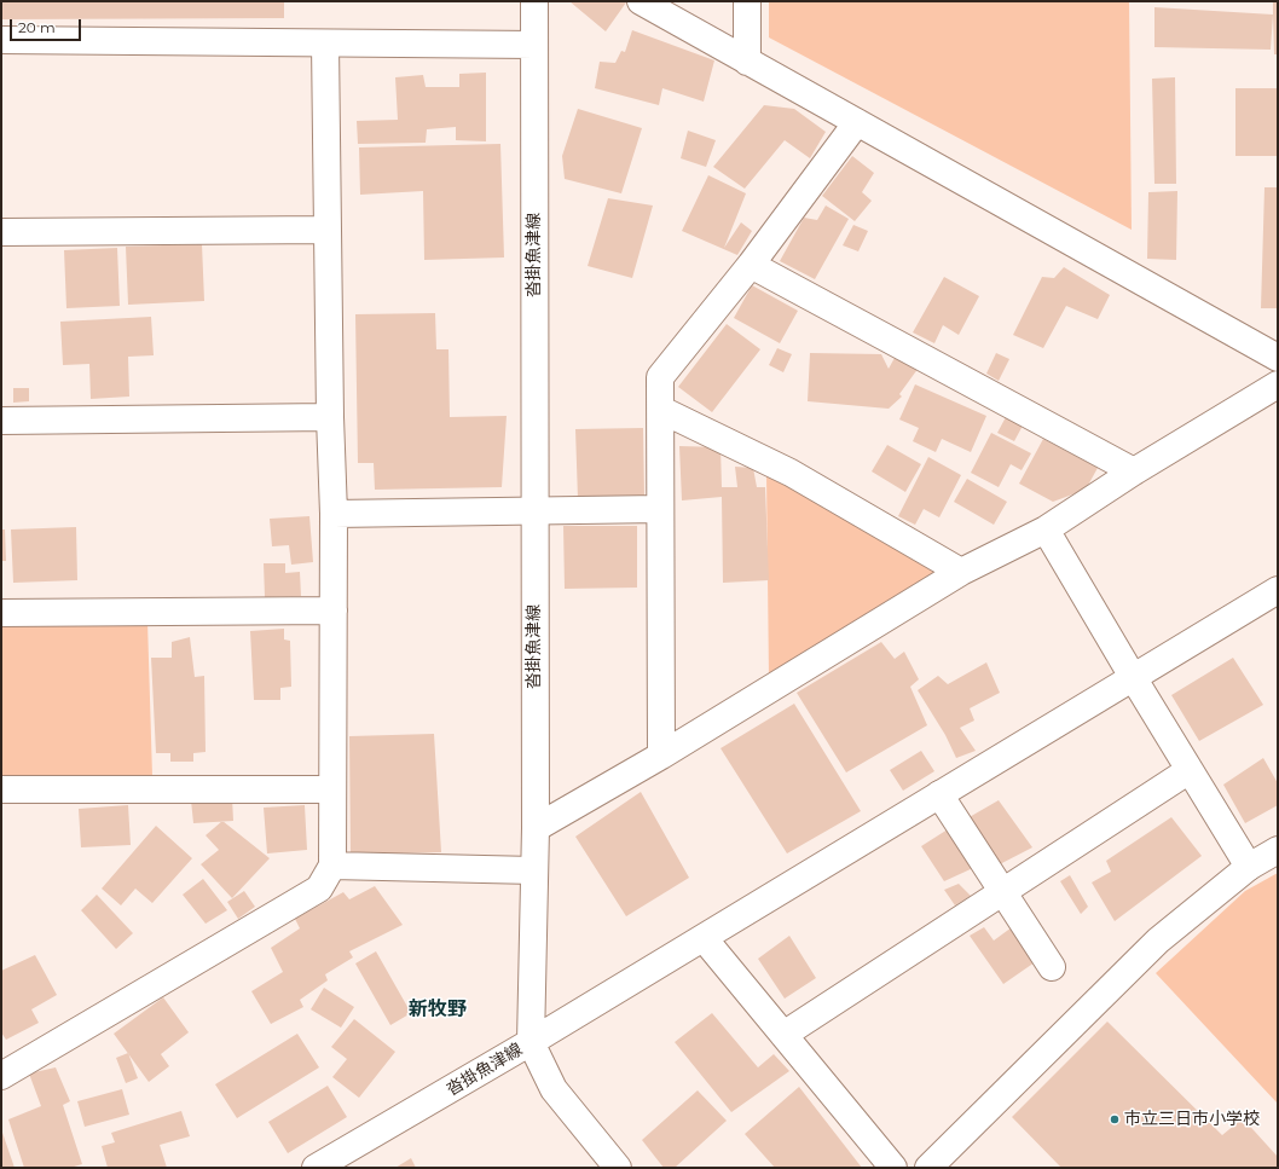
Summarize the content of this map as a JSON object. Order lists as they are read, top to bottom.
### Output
{
  "streets": {
    "street": ["沓掛魚津線"]
  },
  "districts": ["新牧野"],
  "places": ["市立三日市小学校"],
  "scale_bar": "20 m"
}
